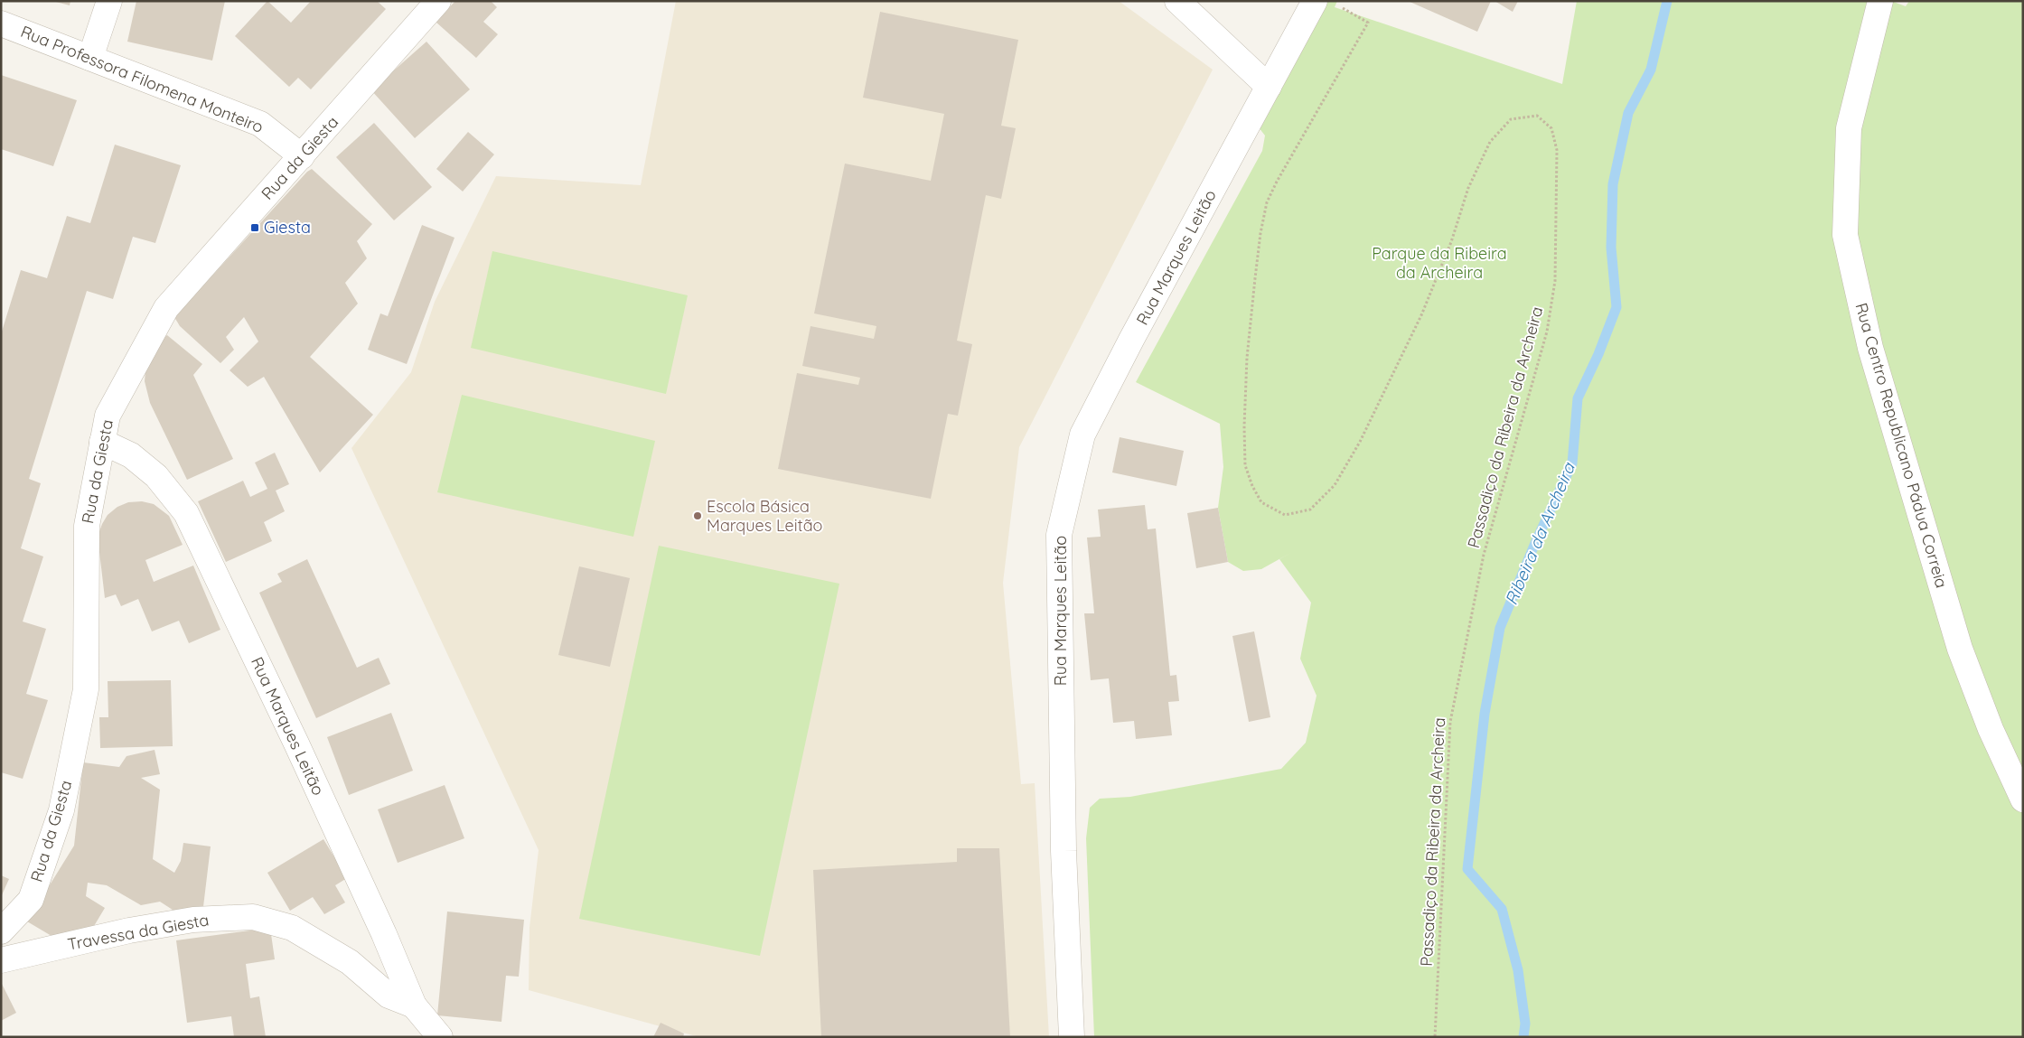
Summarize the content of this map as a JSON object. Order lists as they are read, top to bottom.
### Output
{
  "streets": {
    "street": [
      "Rua Professora Filomena Monteiro",
      "Rua da Giesta",
      "Rua Marques Leitão",
      "Rua Centro Republicano Pádua Correia",
      "Travessa da Giesta"
    ],
    "path": ["Passadiço da Ribeira da Archeira"]
  },
  "crossings": [
    ["Rua Professora Filomena Monteiro", "Rua da Giesta"],
    ["Rua da Giesta", "Rua Marques Leitão"],
    ["Rua Marques Leitão", "Travessa da Giesta"]
  ],
  "water": ["Ribeira da Archeira"],
  "parks": ["Parque da Ribeira da Archeira"],
  "places": {
    "transit": ["Giesta"],
    "other": ["Escola Básica Marques Leitão"]
  }
}
